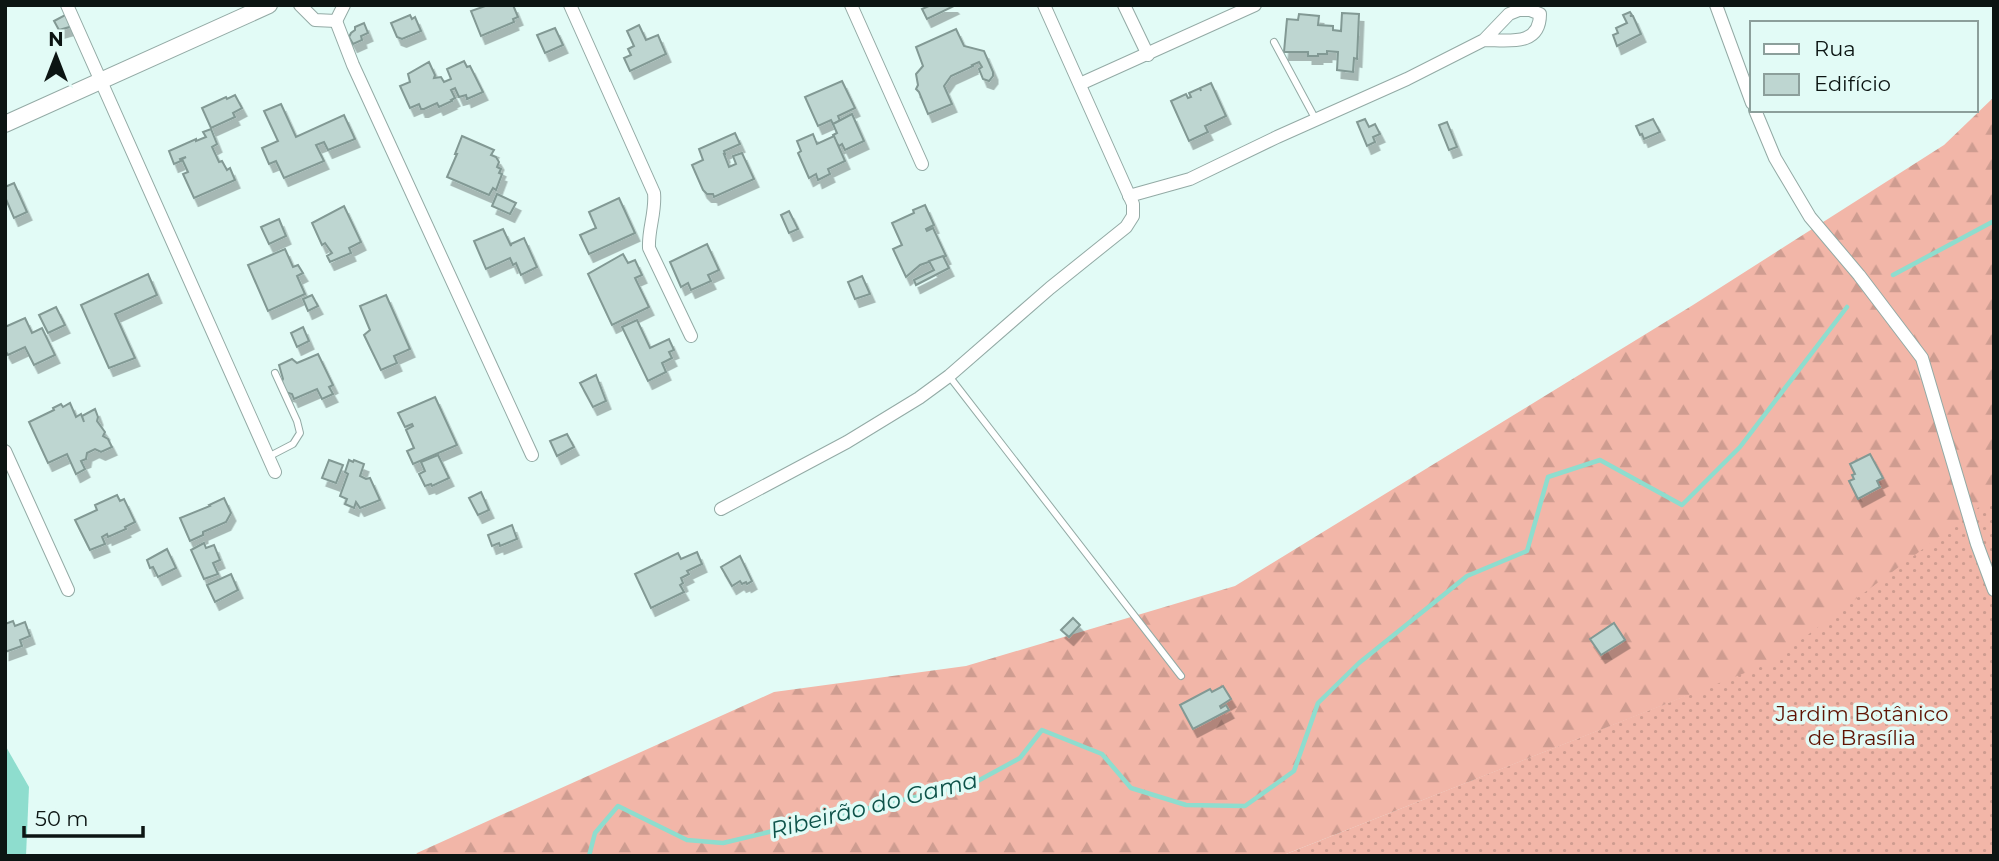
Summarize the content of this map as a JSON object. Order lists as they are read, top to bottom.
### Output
{
  "water": ["Ribeirão do Gama"],
  "parks": ["Jardim Botânico de Brasília"],
  "legend": ["Rua", "Edifício"],
  "scale_bar": "50 m",
  "north": "top"
}
